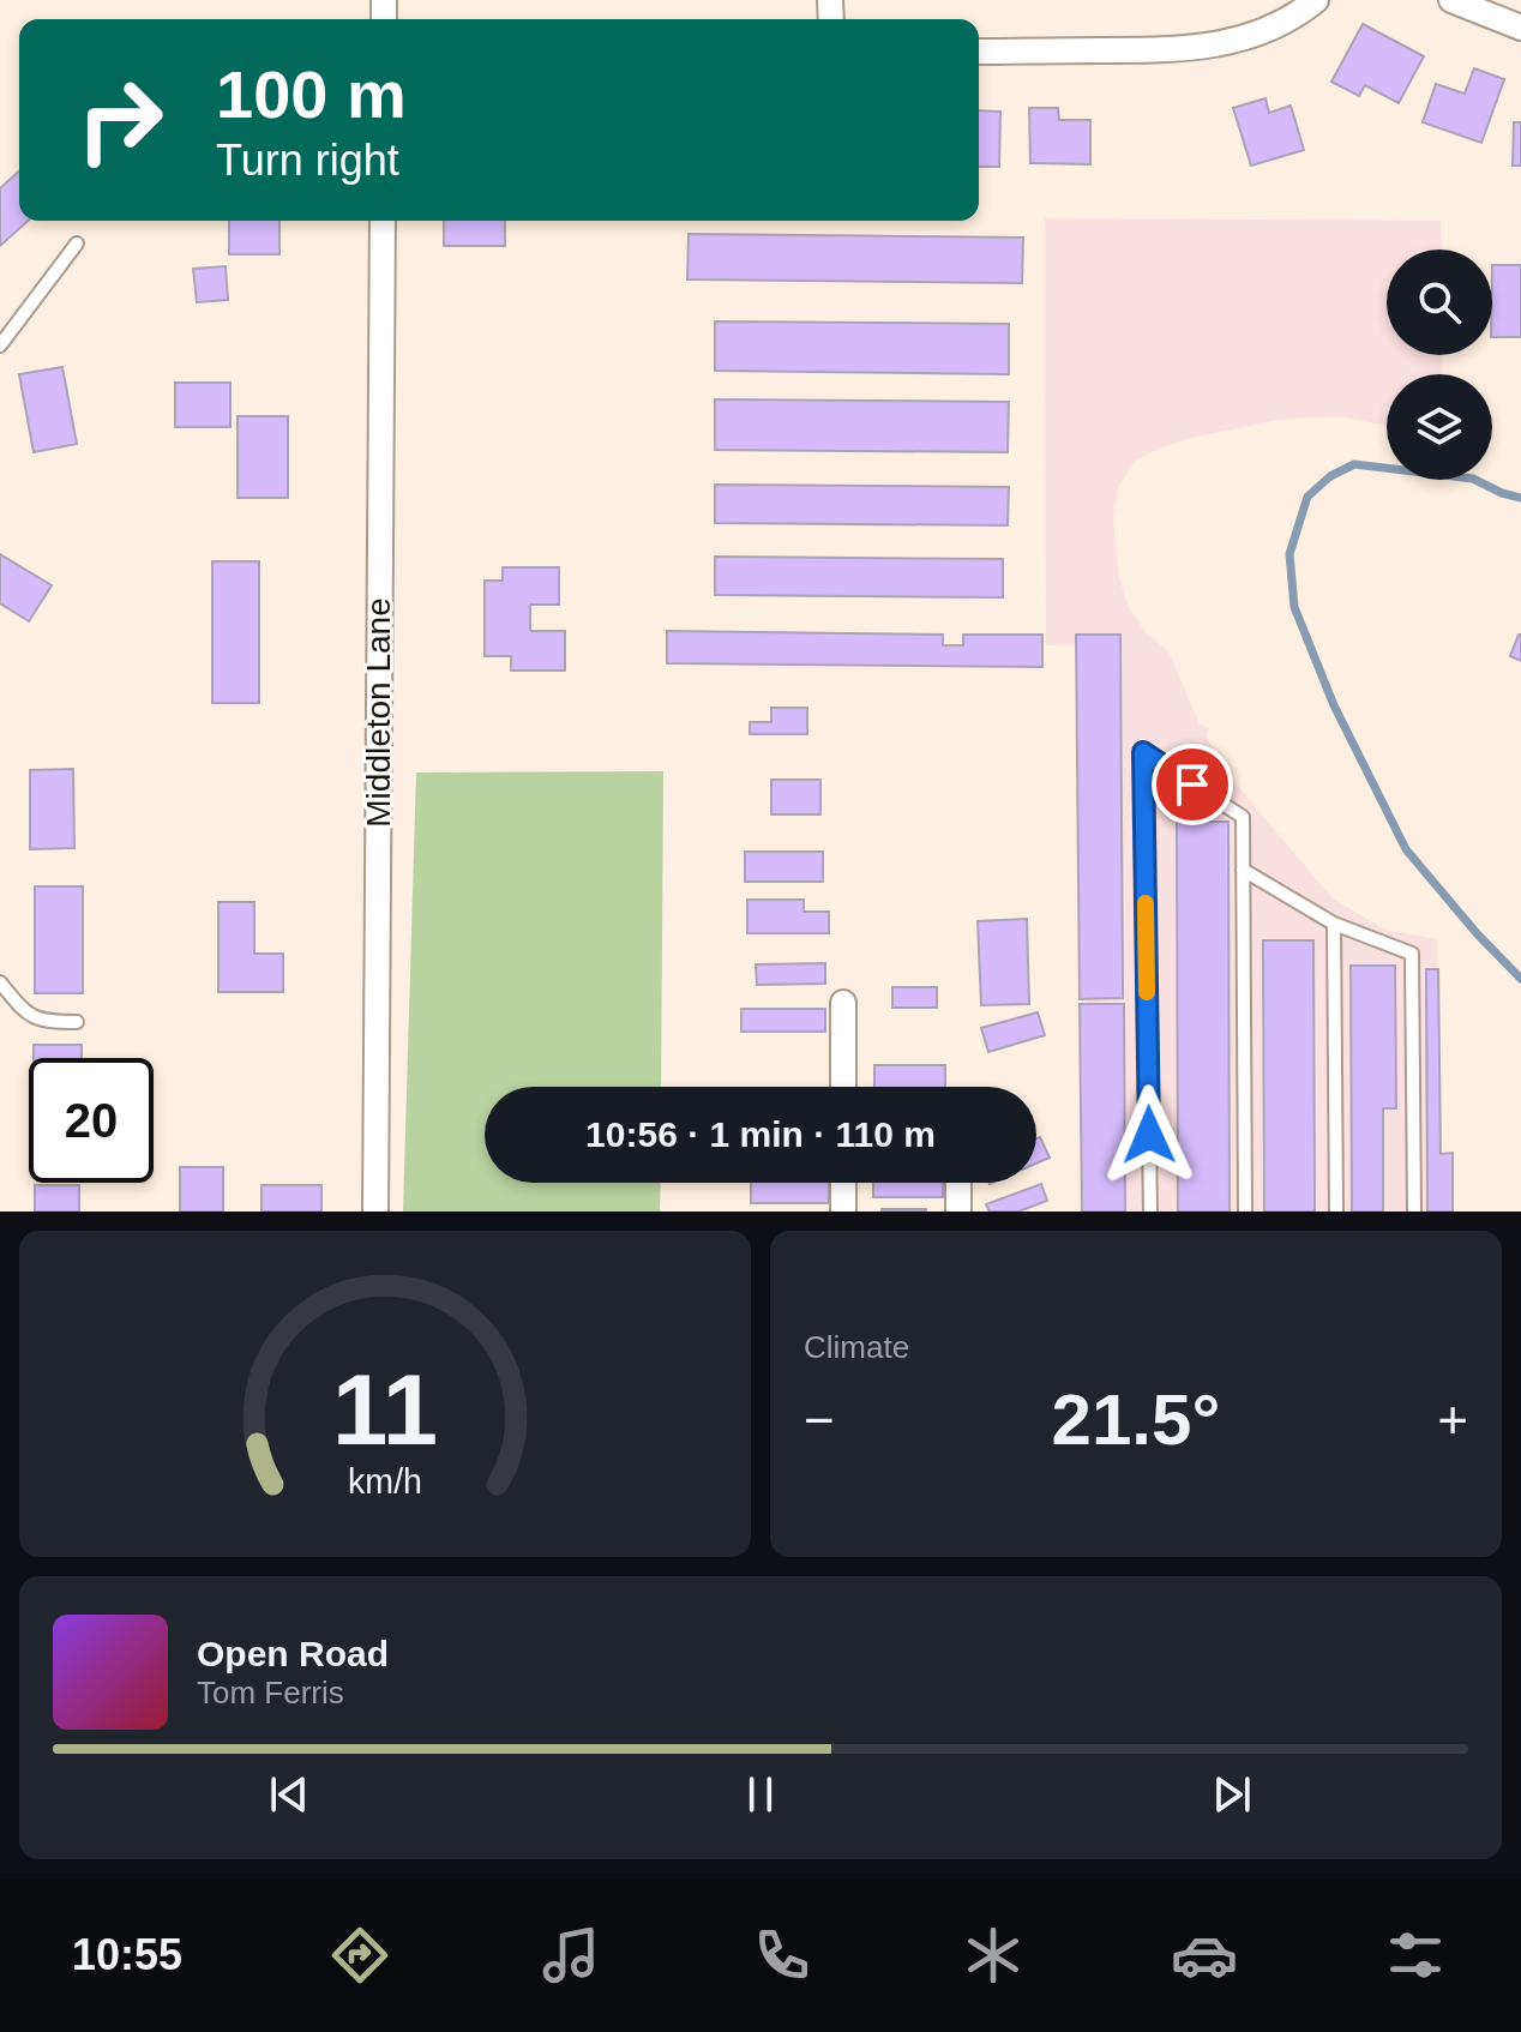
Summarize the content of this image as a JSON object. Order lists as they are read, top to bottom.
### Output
{
  "streets": {
    "street": ["Middleton Lane"]
  },
  "page": {
    "turn": ["100 m", "Turn right"],
    "limit": "20",
    "trip": "10:56 · 1 min · 110 m",
    "tile": "Climate",
    "heat": ["−", "21.5°", "+"],
    "song": ["Open Road", "Tom Ferris"],
    "tabs": "10:55",
    "gauge": ["11", "km/h"]
  }
}
